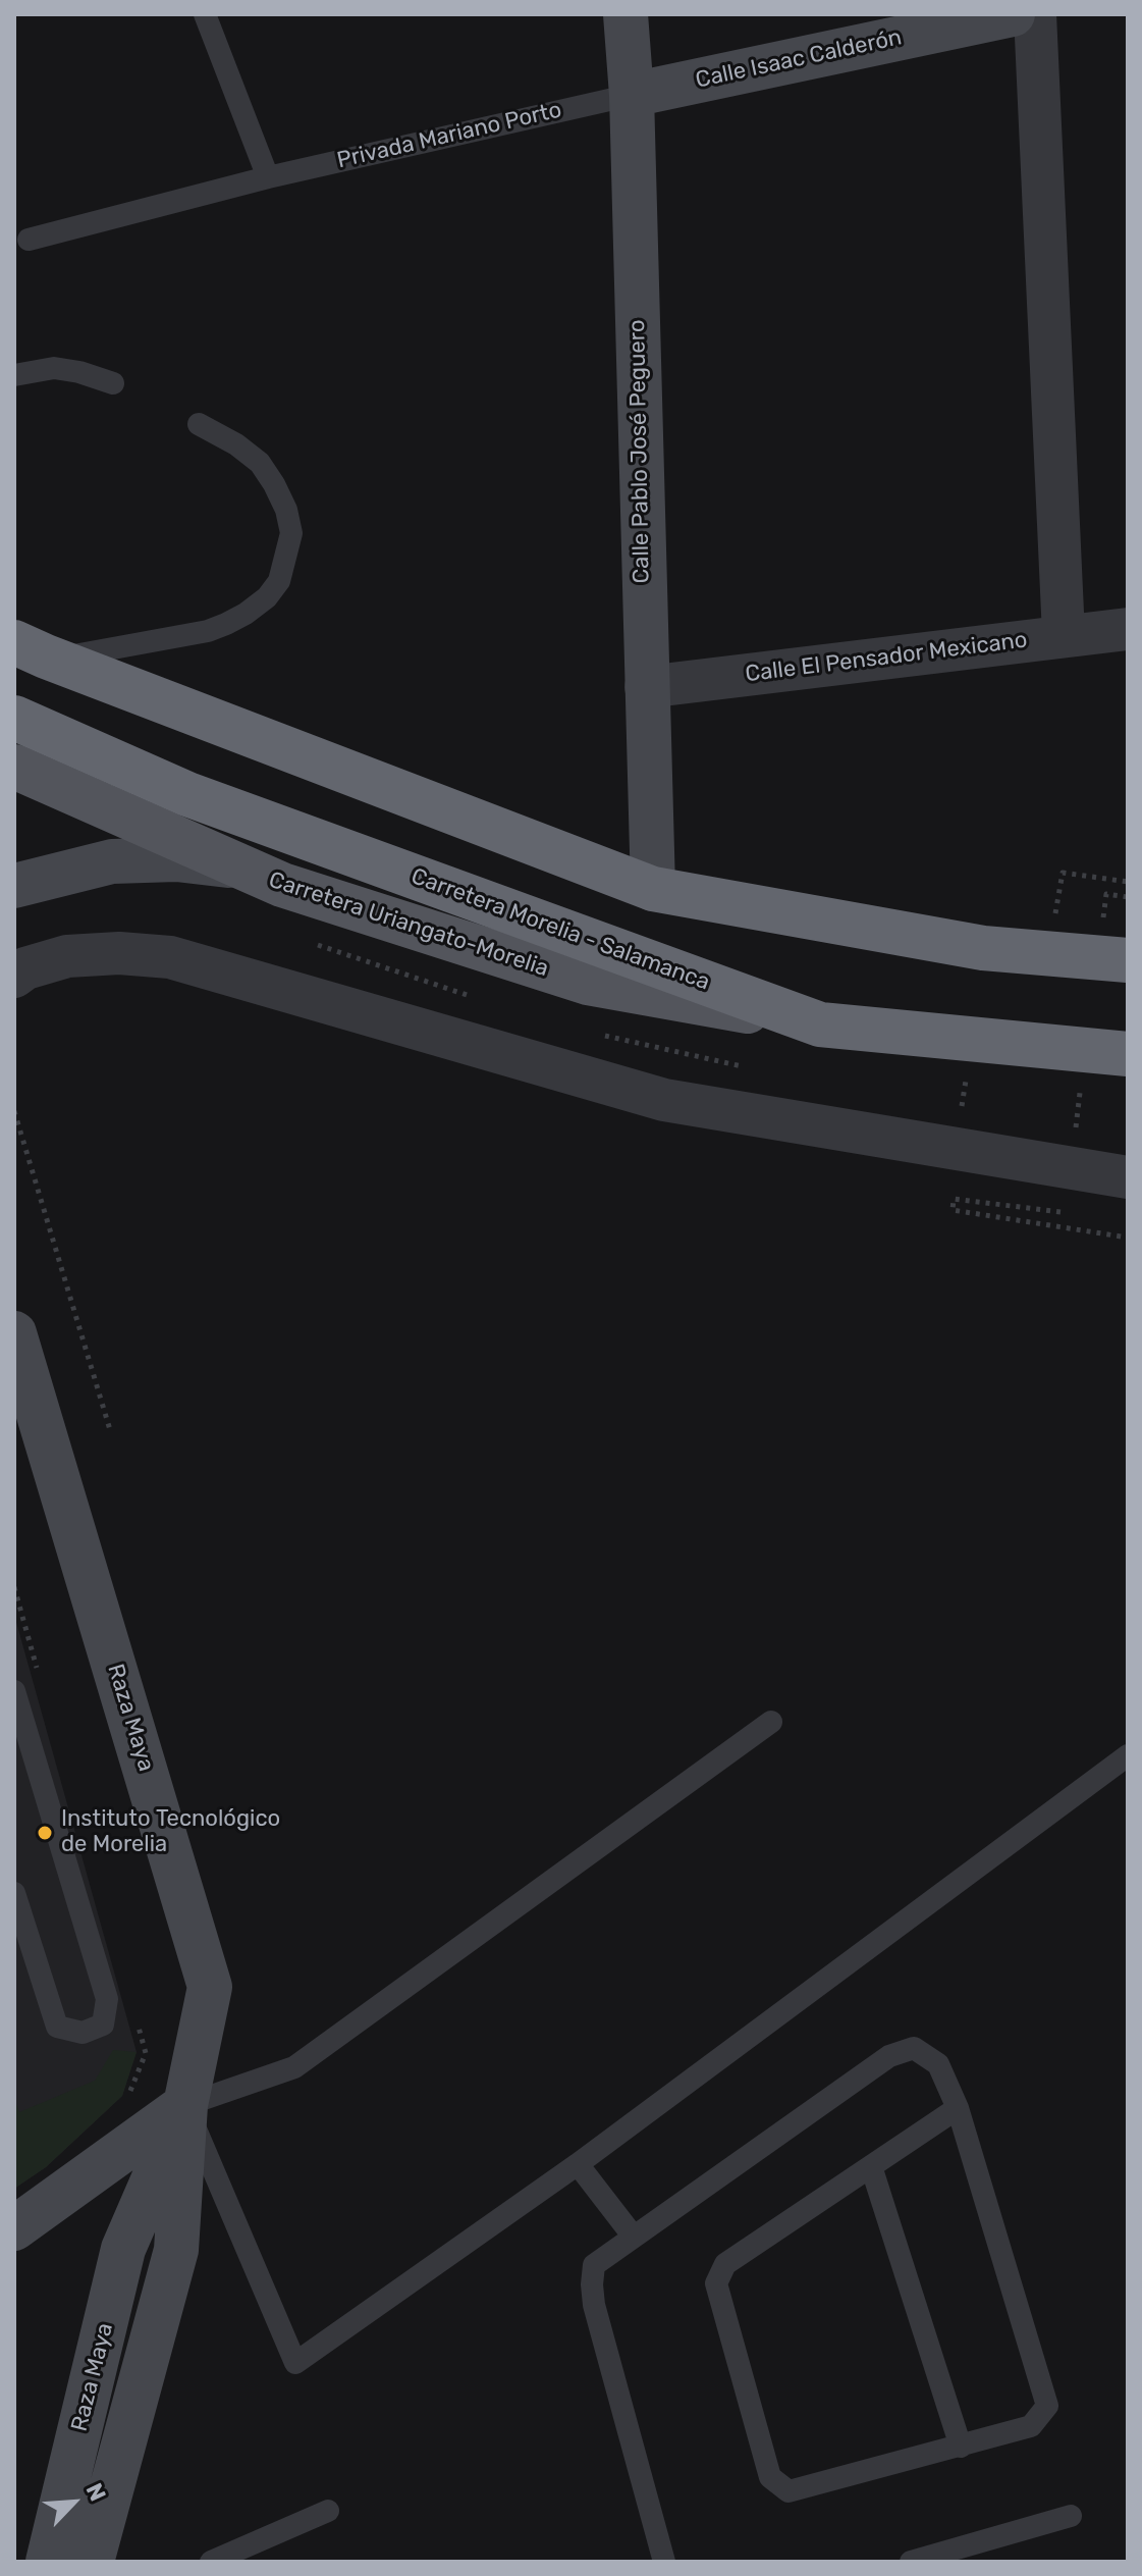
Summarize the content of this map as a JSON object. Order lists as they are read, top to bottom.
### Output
{
  "streets": {
    "highway": ["Carretera Morelia - Salamanca"],
    "main road": ["Carretera Uriangato-Morelia"],
    "street": [
      "Calle Isaac Calderón",
      "Calle Pablo José Peguero",
      "Calle El Pensador Mexicano",
      "Raza Maya"
    ],
    "lane": ["Privada Mariano Porto"]
  },
  "crossings": [
    ["Calle Isaac Calderón", "Privada Mariano Porto"],
    ["Calle Isaac Calderón", "Calle Pablo José Peguero"],
    ["Privada Mariano Porto", "Calle Pablo José Peguero"],
    ["Calle Pablo José Peguero", "Calle El Pensador Mexicano"],
    ["Carretera Uriangato-Morelia", "Carretera Morelia - Salamanca"]
  ],
  "places": ["Instituto Tecnológico de Morelia"],
  "north": "top right"
}
